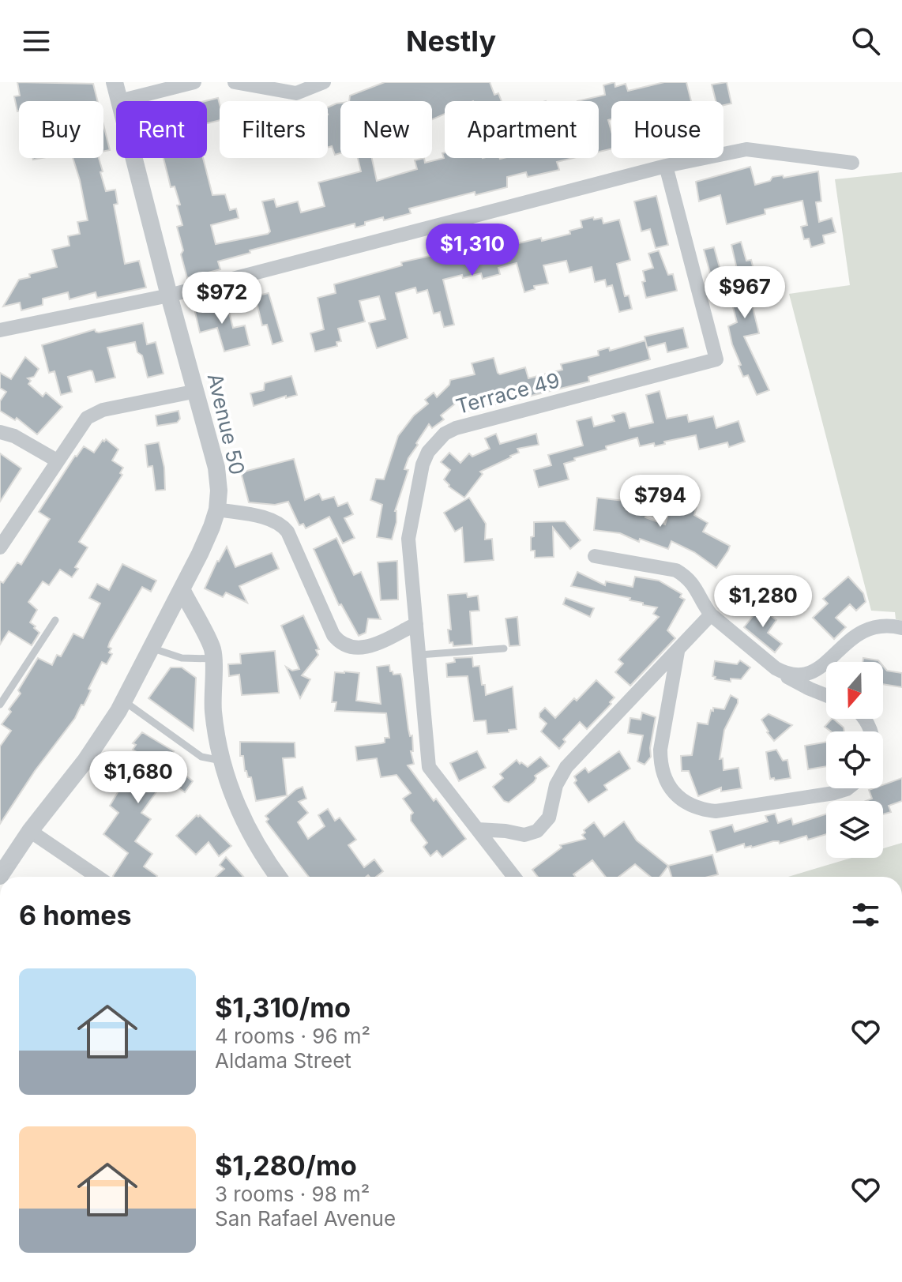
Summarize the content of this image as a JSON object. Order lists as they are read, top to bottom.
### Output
{
  "streets": {
    "street": ["Terrace 49", "Avenue 50"]
  },
  "north": "bottom",
  "page": {
    "header": "Nestly",
    "chip": [
      "Buy",
      "Rent",
      "Filters",
      "New",
      "Apartment",
      "House"
    ],
    "price": [
      "$1,310",
      "$967",
      "$972",
      "$794",
      "$1,280",
      "$1,680"
    ],
    "heading": "6 homes",
    "list": [
      {
        "name": "$1,310/mo",
        "note": "4 rooms · 96 m² · Aldama Street"
      },
      {
        "name": "$1,280/mo",
        "note": "3 rooms · 98 m² · San Rafael Avenue"
      }
    ]
  }
}
